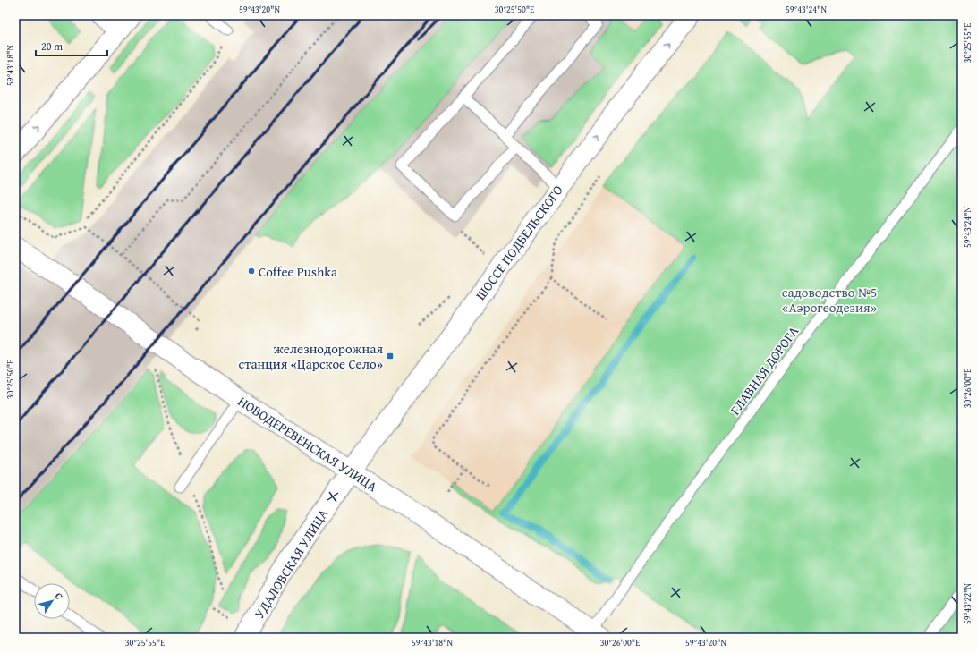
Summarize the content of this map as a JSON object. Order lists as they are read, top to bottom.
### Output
{
  "streets": {
    "main road": ["ШОССЕ ПОДБЕЛЬСКОГО", "НОВОДЕРЕВЕНСКАЯ УЛИЦА", "УДАЛОВСКАЯ УЛИЦА"],
    "lane": ["ГЛАВНАЯ ДОРОГА"]
  },
  "crossings": [
    ["ШОССЕ ПОДБЕЛЬСКОГО", "НОВОДЕРЕВЕНСКАЯ УЛИЦА"],
    ["ШОССЕ ПОДБЕЛЬСКОГО", "УДАЛОВСКАЯ УЛИЦА"],
    ["ГЛАВНАЯ ДОРОГА", "НОВОДЕРЕВЕНСКАЯ УЛИЦА"],
    ["НОВОДЕРЕВЕНСКАЯ УЛИЦА", "УДАЛОВСКАЯ УЛИЦА"]
  ],
  "one_way": ["ШОССЕ ПОДБЕЛЬСКОГО"],
  "parks": ["садоводство №5 «Аэрогеодезия»"],
  "places": {
    "other": ["Coffee Pushka"],
    "transit": ["железнодорожная станция «Царское Село»"]
  },
  "scale_bar": "20 m",
  "north": "top right",
  "coordinates": [
    "59°43'20\"N",
    "30°25'50\"E",
    "59°43'24\"N",
    "30°25'55\"E",
    "59°43'18\"N",
    "30°26'00\"E",
    "59°43'22\"N"
  ]
}
